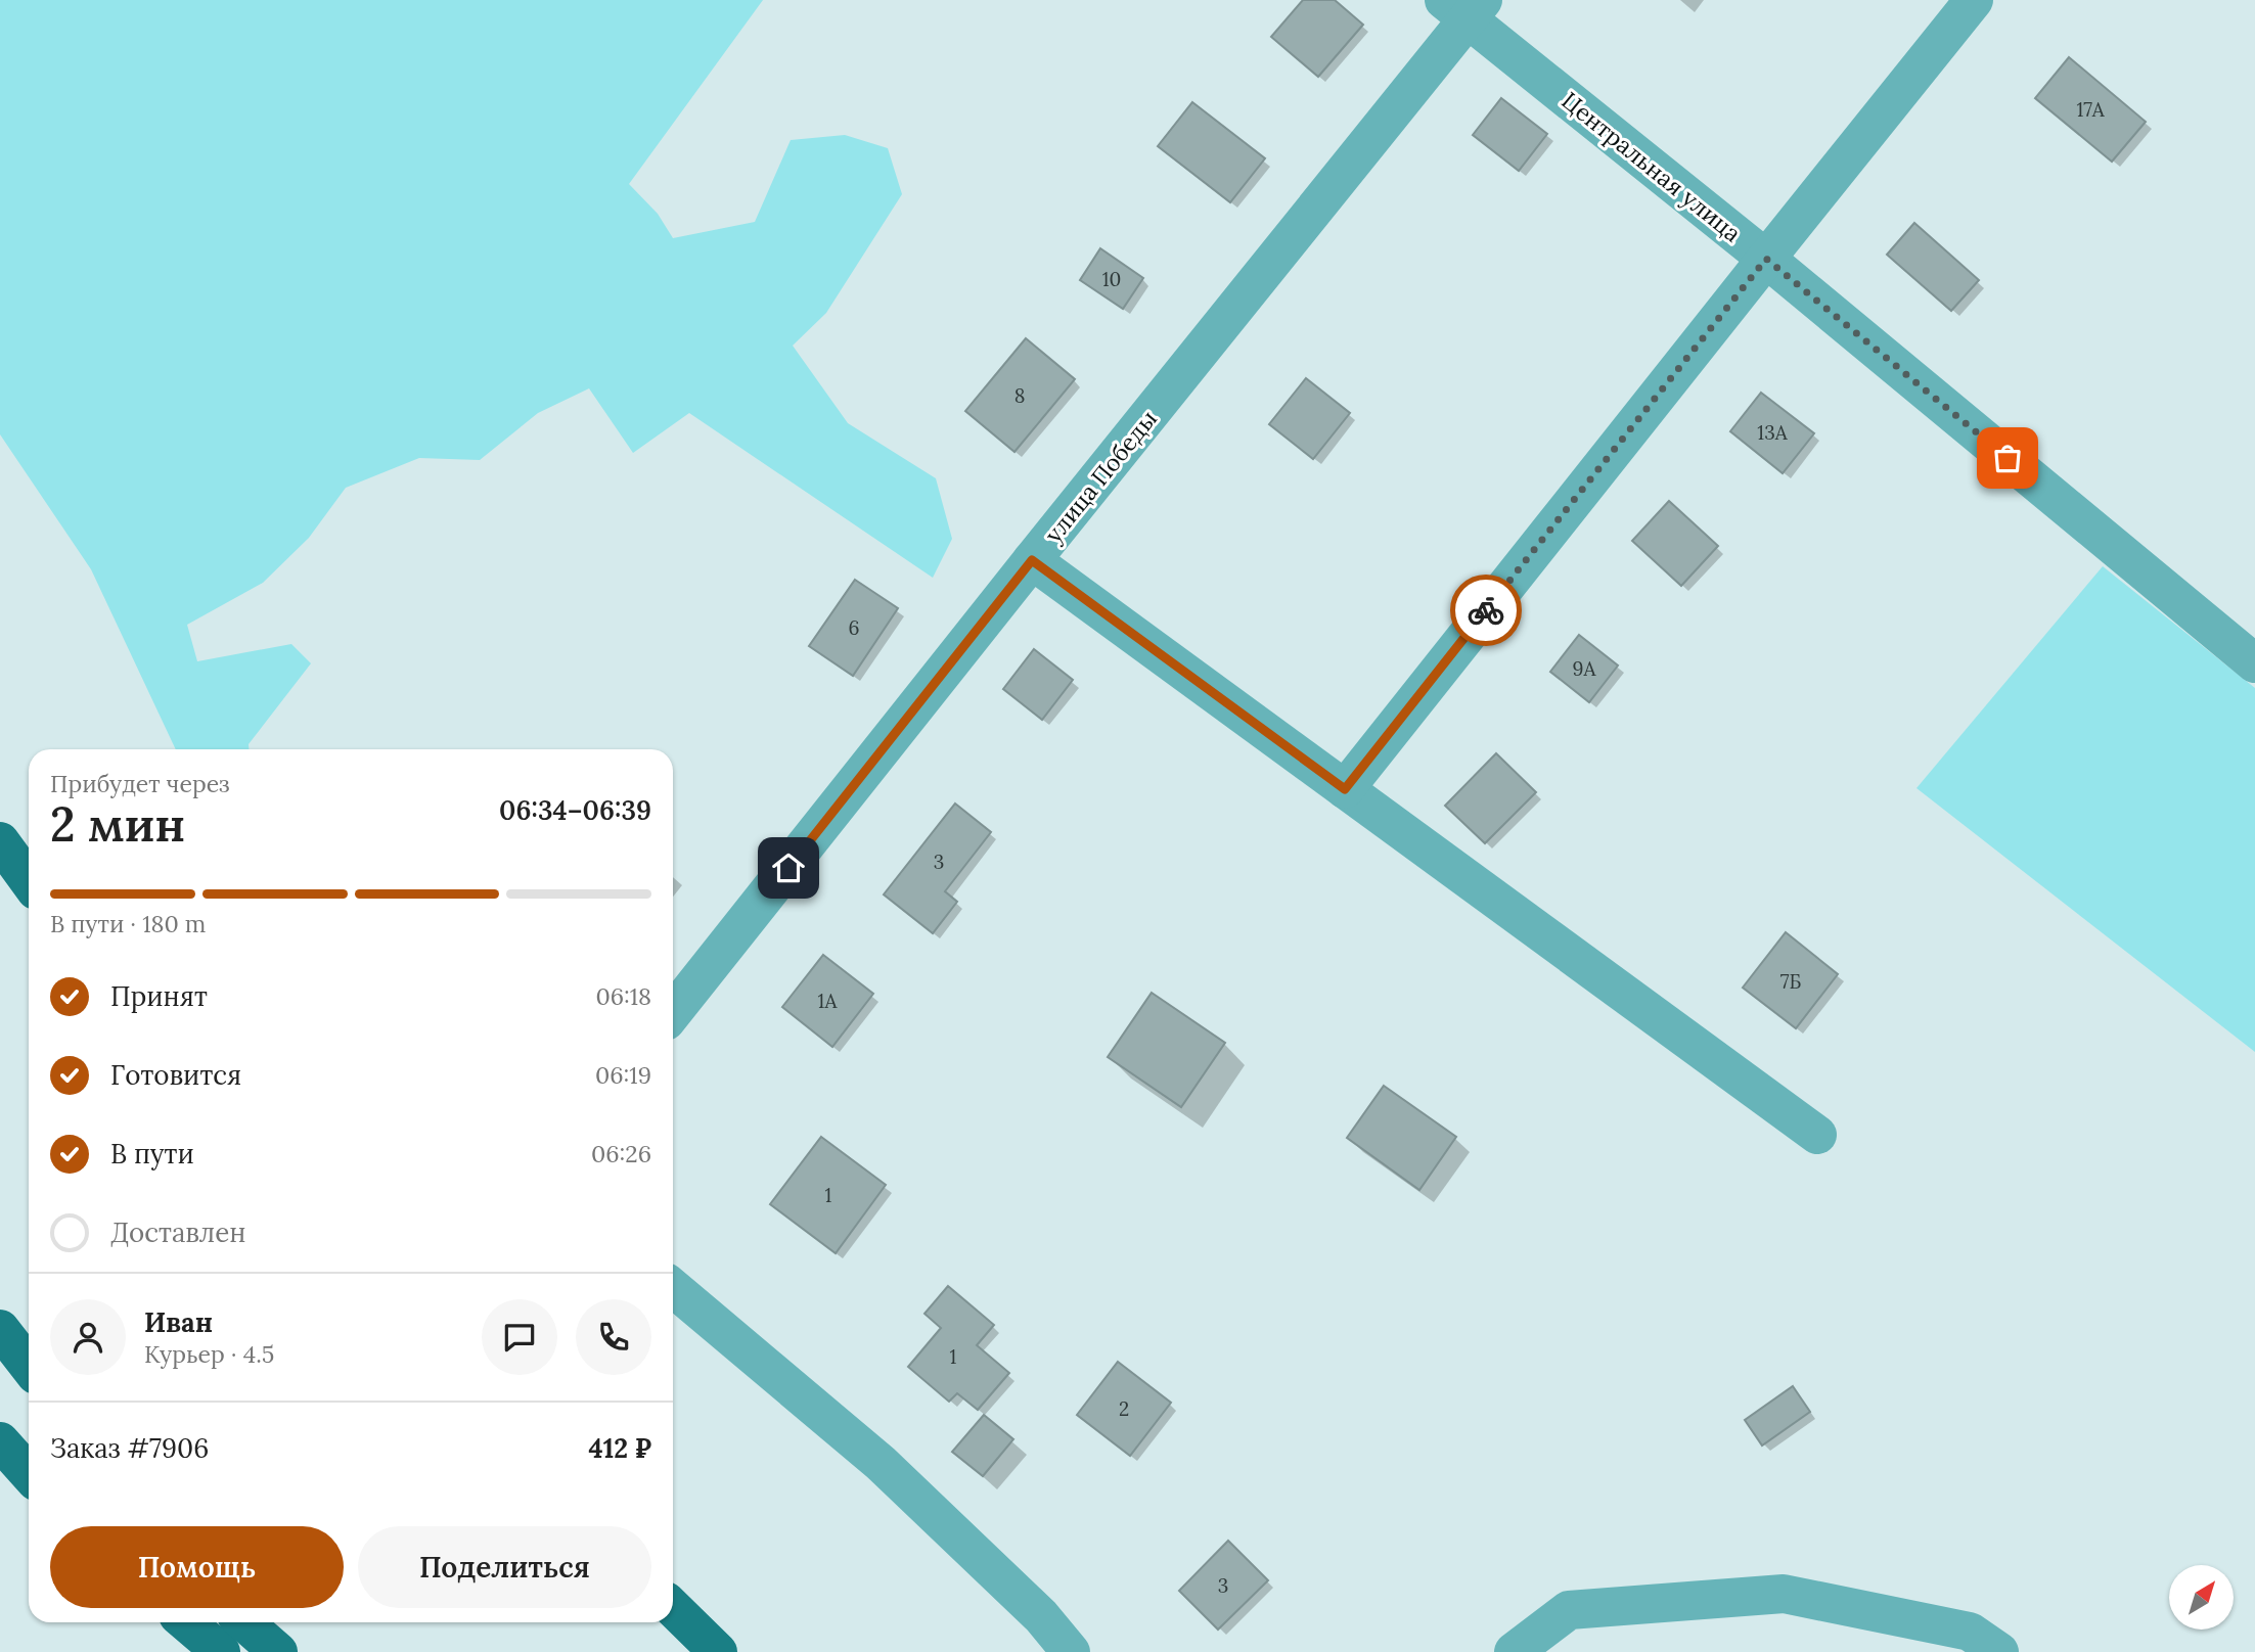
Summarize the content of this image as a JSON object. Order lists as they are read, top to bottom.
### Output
{
  "streets": {
    "street": ["Центральная улица", "улица Победы"]
  },
  "crossings": [
    ["Центральная улица", "улица Победы"]
  ],
  "house_numbers": [
    "17А",
    "10",
    "8",
    "13А",
    "6",
    "9А",
    "3",
    "7Б",
    "1А",
    "1",
    "1",
    "2",
    "3"
  ],
  "north": "top right",
  "page": {
    "heading": ["2 мин", "Прибудет через", "06:34–06:39"],
    "panel": [
      "Иван",
      "Курьер · 4.5",
      "Заказ #7906",
      "412 ₽"
    ],
    "bar": "В пути · 180 m",
    "list": [
      ["Принят", "06:18"],
      ["Готовится", "06:19"],
      ["В пути", "06:26"],
      "Доставлен"
    ],
    "buttons": ["Помощь", "Поделиться"]
  }
}
